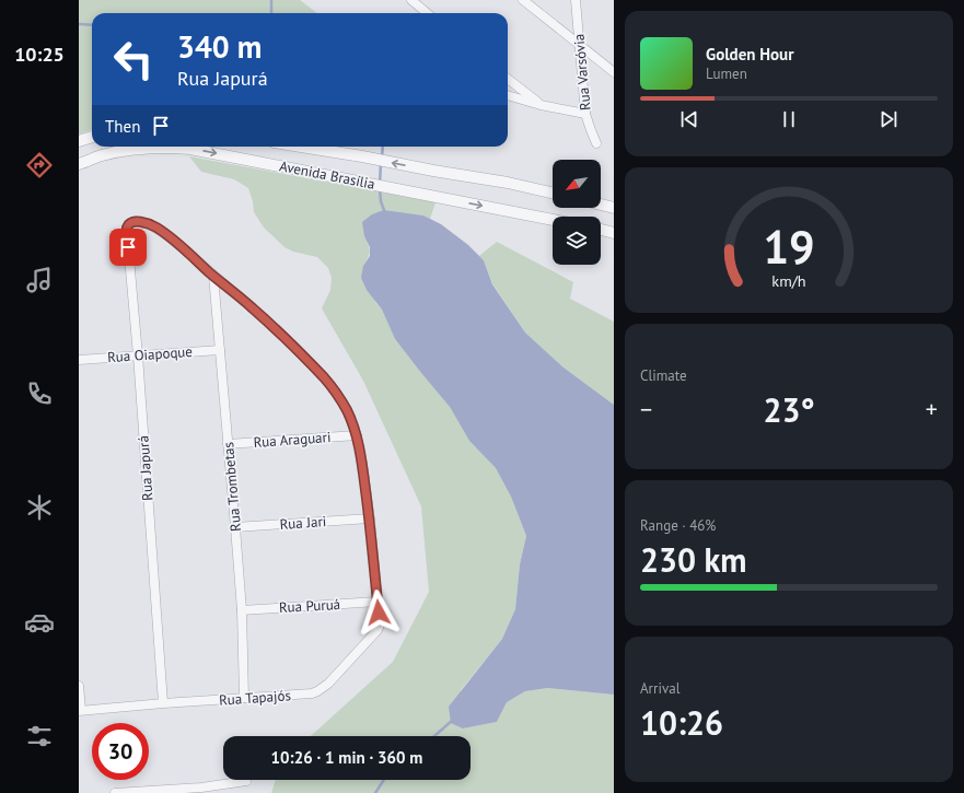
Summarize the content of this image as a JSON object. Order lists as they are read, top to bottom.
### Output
{
  "streets": {
    "street": [
      "Rua Varsóvia",
      "Avenida Brasília",
      "Rua Oiapoque",
      "Rua Araguari",
      "Rua Japurá",
      "Rua Trombetas",
      "Rua Jari",
      "Rua Puruá",
      "Rua Tapajós"
    ]
  },
  "crossings": [
    ["Rua Oiapoque", "Rua Japurá"],
    ["Rua Oiapoque", "Rua Trombetas"],
    ["Rua Araguari", "Rua Trombetas"],
    ["Rua Araguari", "Rua Tapajós"],
    ["Rua Japurá", "Rua Tapajós"],
    ["Rua Trombetas", "Rua Jari"],
    ["Rua Trombetas", "Rua Puruá"],
    ["Rua Trombetas", "Rua Tapajós"],
    ["Rua Jari", "Rua Tapajós"],
    ["Rua Puruá", "Rua Tapajós"]
  ],
  "north": "bottom left",
  "page": {
    "tabs": "10:25",
    "turn": ["340 m", "Rua Japurá"],
    "song": ["Golden Hour", "Lumen"],
    "then": "Then",
    "tile": [
      "Climate",
      ["Range · 46%", "230 km"],
      ["Arrival", "10:26"]
    ],
    "heat": ["−", "23°", "+"],
    "limit": "30",
    "trip": "10:26 · 1 min · 360 m",
    "gauge": ["19", "km/h"]
  }
}
